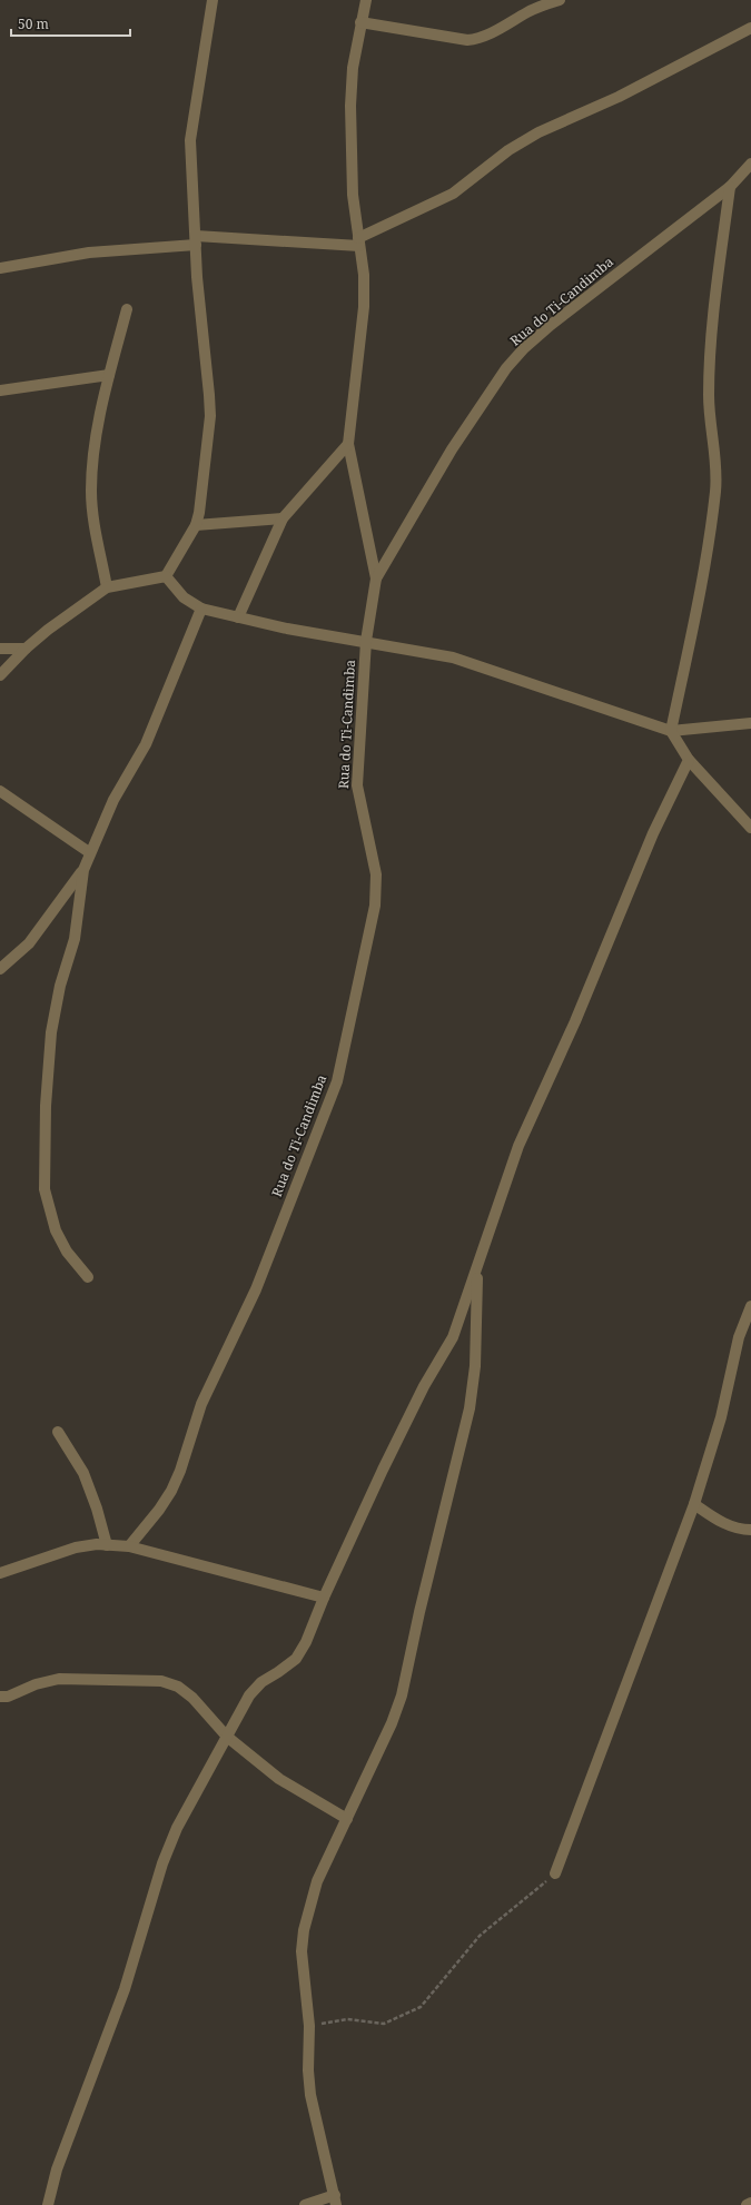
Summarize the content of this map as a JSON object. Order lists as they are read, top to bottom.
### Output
{
  "streets": {
    "street": ["Rua do Ti-Candimba"]
  },
  "scale_bar": "50 m"
}
